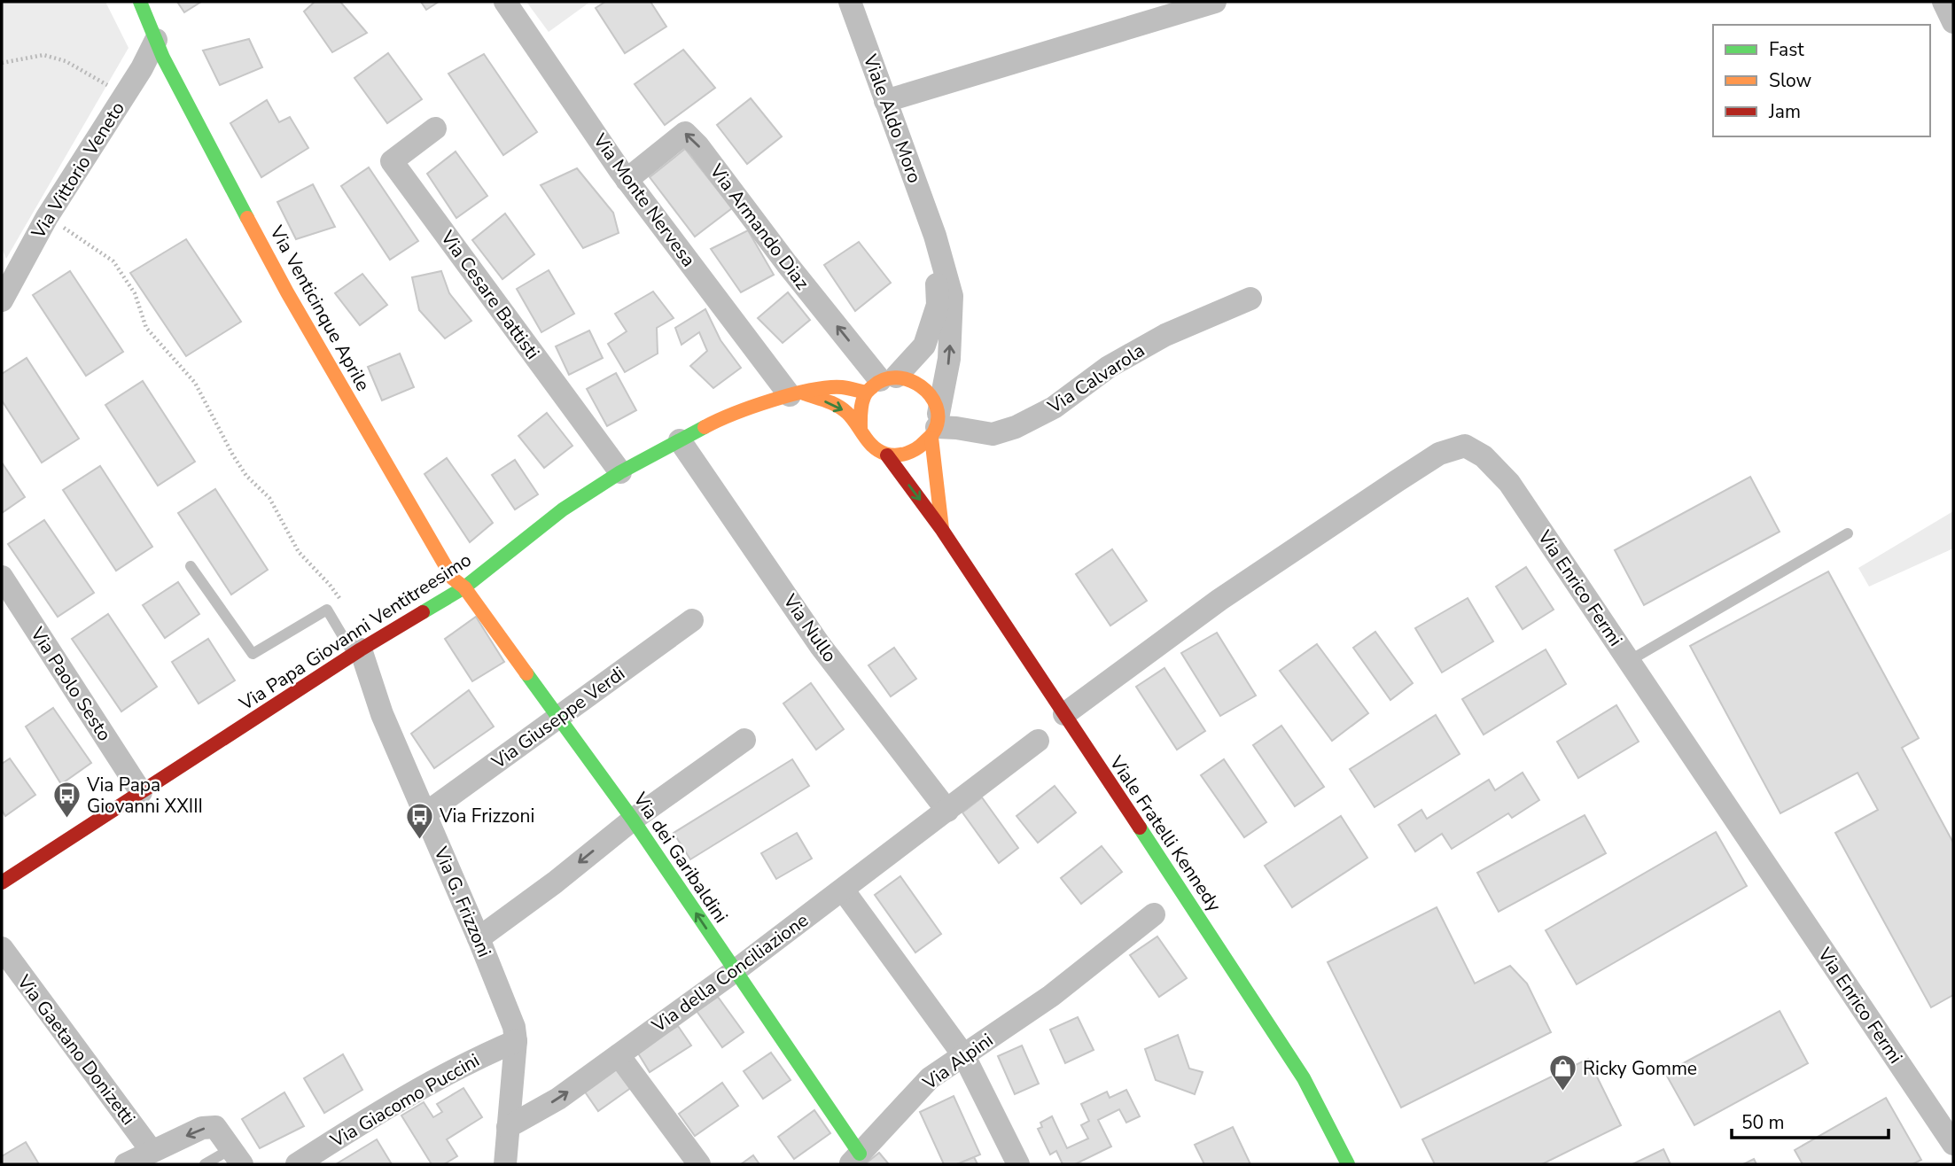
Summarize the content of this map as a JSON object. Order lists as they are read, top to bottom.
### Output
{
  "streets": {
    "street": [
      "Viale Aldo Moro",
      "Via Vittorio Veneto",
      "Via Monte Nervesa",
      "Via Armando Diaz",
      "Via Cesare Battisti",
      "Via Venticinque Aprile",
      "Via Calvarola",
      "Via Enrico Fermi",
      "Via Nullo",
      "Via Papa Giovanni Ventitreesimo",
      "Via Paolo Sesto",
      "Via Giuseppe Verdi",
      "Viale Fratelli Kennedy",
      "Via dei Garibaldini",
      "Via G. Frizzoni",
      "Via della Conciliazione",
      "Via Gaetano Donizetti",
      "Via Alpini",
      "Via Giacomo Puccini"
    ]
  },
  "crossings": [
    ["Viale Aldo Moro", "Via Armando Diaz"],
    ["Viale Aldo Moro", "Via Calvarola"],
    ["Viale Aldo Moro", "Via Papa Giovanni Ventitreesimo"],
    ["Viale Aldo Moro", "Viale Fratelli Kennedy"],
    ["Via Vittorio Veneto", "Via Venticinque Aprile"],
    ["Via Monte Nervesa", "Via Armando Diaz"],
    ["Via Monte Nervesa", "Via Papa Giovanni Ventitreesimo"],
    ["Via Armando Diaz", "Via Calvarola"],
    ["Via Armando Diaz", "Via Papa Giovanni Ventitreesimo"],
    ["Via Armando Diaz", "Viale Fratelli Kennedy"],
    ["Via Cesare Battisti", "Via Papa Giovanni Ventitreesimo"],
    ["Via Venticinque Aprile", "Via Papa Giovanni Ventitreesimo"],
    ["Via Venticinque Aprile", "Via dei Garibaldini"],
    ["Via Calvarola", "Via Papa Giovanni Ventitreesimo"],
    ["Via Calvarola", "Viale Fratelli Kennedy"],
    ["Via Enrico Fermi", "Viale Fratelli Kennedy"],
    ["Via Nullo", "Via Papa Giovanni Ventitreesimo"],
    ["Via Nullo", "Via della Conciliazione"],
    ["Via Papa Giovanni Ventitreesimo", "Via Paolo Sesto"],
    ["Via Papa Giovanni Ventitreesimo", "Viale Fratelli Kennedy"],
    ["Via Papa Giovanni Ventitreesimo", "Via dei Garibaldini"],
    ["Via Papa Giovanni Ventitreesimo", "Via G. Frizzoni"],
    ["Via Giuseppe Verdi", "Via dei Garibaldini"],
    ["Via Giuseppe Verdi", "Via G. Frizzoni"],
    ["Via dei Garibaldini", "Via della Conciliazione"],
    ["Via dei Garibaldini", "Via Alpini"],
    ["Via G. Frizzoni", "Via della Conciliazione"],
    ["Via G. Frizzoni", "Via Giacomo Puccini"]
  ],
  "one_way": ["Via Armando Diaz"],
  "places": {
    "bus stop": ["Via Papa Giovanni XXIII", "Via Frizzoni"],
    "shop": ["Ricky Gomme"]
  },
  "legend": ["Fast", "Slow", "Jam"],
  "scale_bar": "50 m"
}
